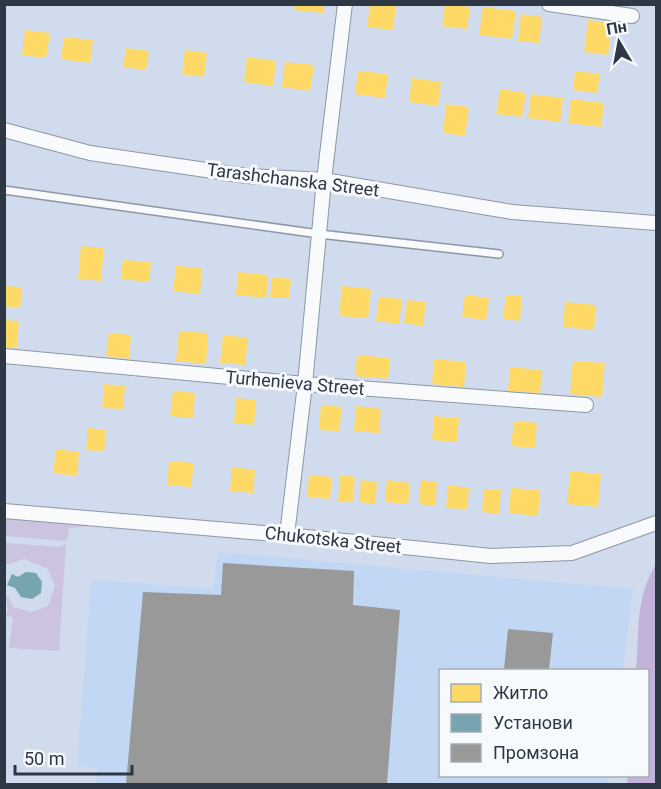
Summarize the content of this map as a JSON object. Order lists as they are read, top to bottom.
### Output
{
  "streets": {
    "street": ["Tarashchanska Street", "Turhenieva Street", "Chukotska Street"]
  },
  "legend": ["Житло", "Установи", "Промзона"],
  "scale_bar": "50 m",
  "north": "top"
}
